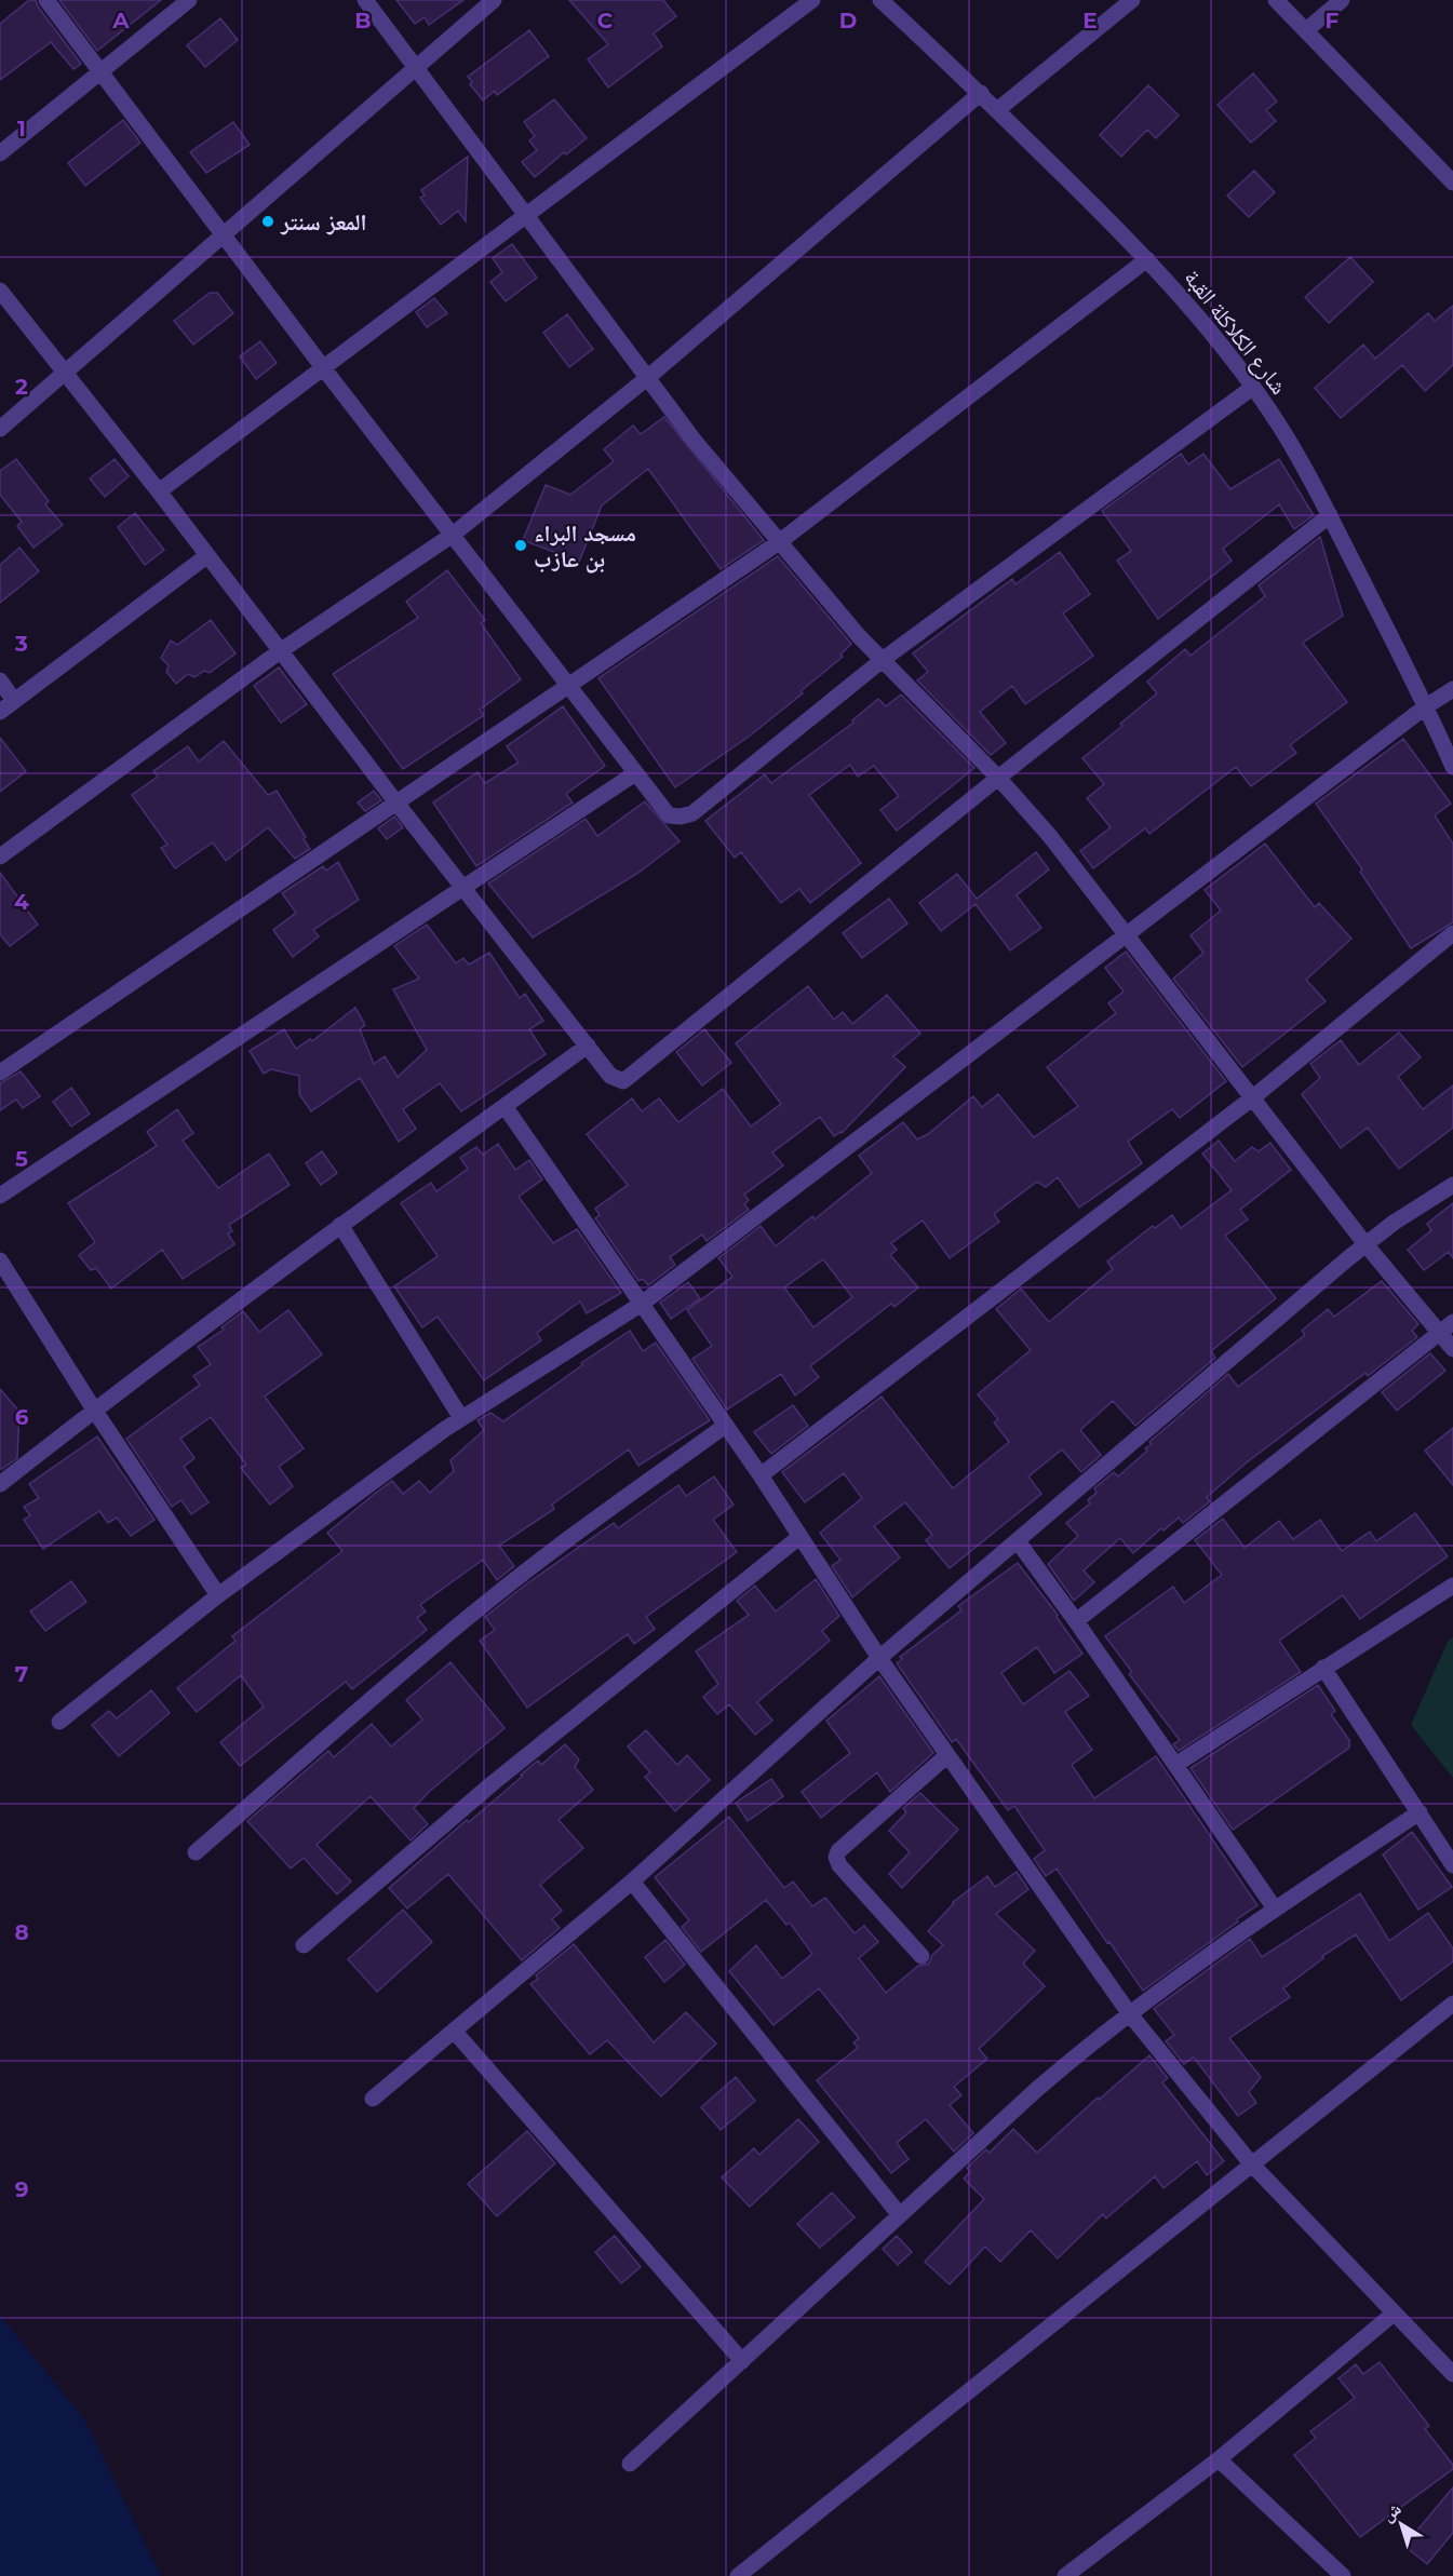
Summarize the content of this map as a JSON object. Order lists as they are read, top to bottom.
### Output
{
  "streets": {
    "street": ["شارع الكلاكلة القبة"]
  },
  "places": ["المعز سنتر", "مسجد البراء بن عازب"],
  "north": "top left",
  "grid": {
    "columns": [
      "A",
      "B",
      "C",
      "D",
      "E",
      "F"
    ],
    "rows": [
      "1",
      "2",
      "3",
      "4",
      "5",
      "6",
      "7",
      "8",
      "9"
    ]
  }
}
